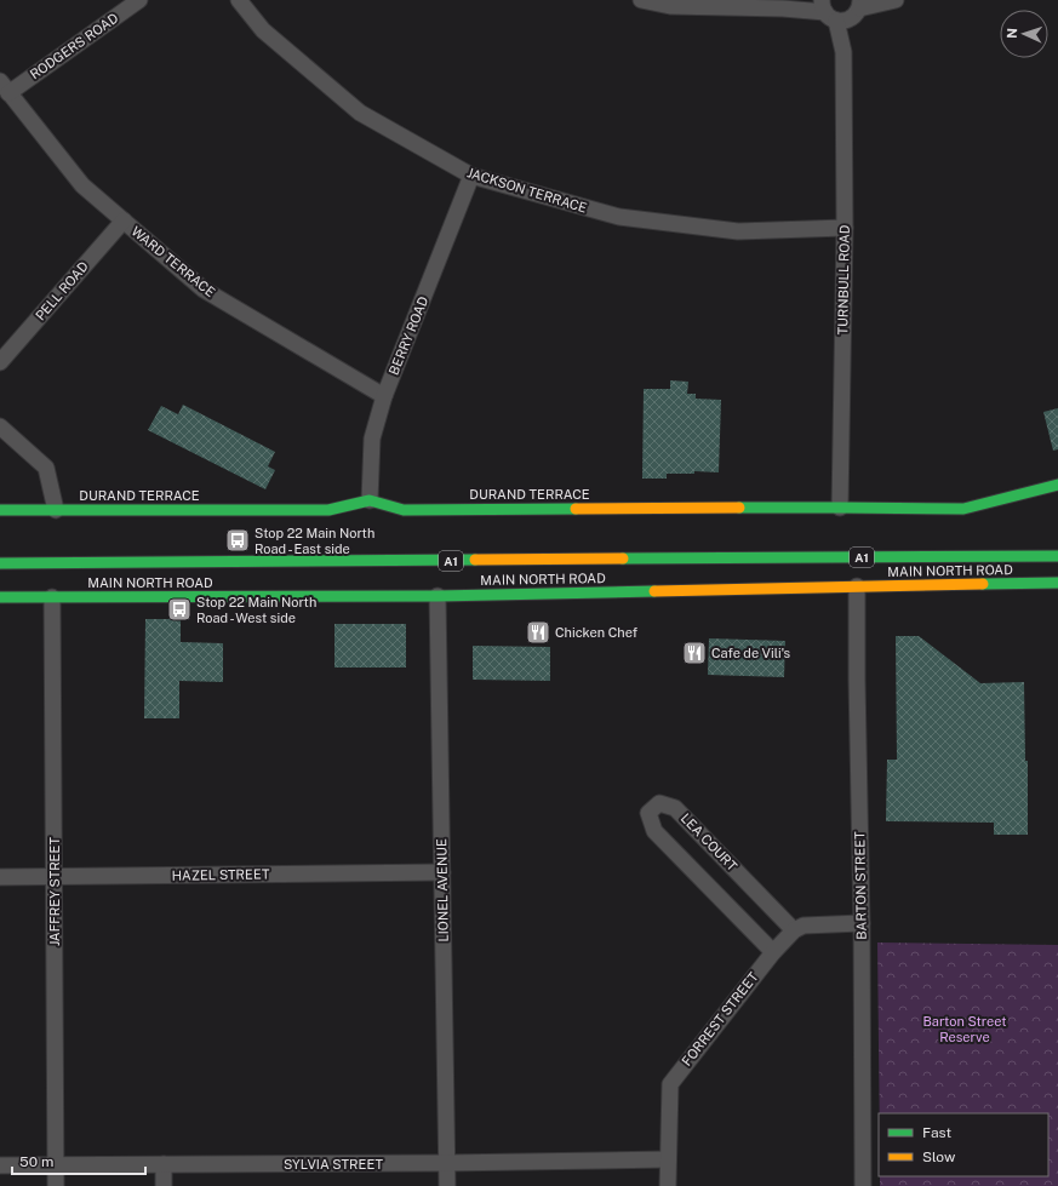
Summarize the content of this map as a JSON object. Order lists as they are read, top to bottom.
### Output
{
  "streets": {
    "main road": ["DURAND TERRACE", "A1", "MAIN NORTH ROAD"],
    "street": [
      "RODGERS ROAD",
      "JACKSON TERRACE",
      "WARD TERRACE",
      "TURNBULL ROAD",
      "PELL ROAD",
      "BERRY ROAD",
      "LEA COURT",
      "HAZEL STREET",
      "BARTON STREET",
      "LIONEL AVENUE",
      "JAFFREY STREET",
      "FORREST STREET",
      "SYLVIA STREET"
    ]
  },
  "crossings": [
    ["RODGERS ROAD", "WARD TERRACE"],
    ["JACKSON TERRACE", "TURNBULL ROAD"],
    ["JACKSON TERRACE", "BERRY ROAD"],
    ["WARD TERRACE", "PELL ROAD"],
    ["WARD TERRACE", "BERRY ROAD"],
    ["TURNBULL ROAD", "DURAND TERRACE"],
    ["BERRY ROAD", "DURAND TERRACE"],
    ["MAIN NORTH ROAD", "BARTON STREET"],
    ["MAIN NORTH ROAD", "LIONEL AVENUE"],
    ["MAIN NORTH ROAD", "JAFFREY STREET"],
    ["LEA COURT", "FORREST STREET"],
    ["HAZEL STREET", "LIONEL AVENUE"],
    ["HAZEL STREET", "JAFFREY STREET"],
    ["LIONEL AVENUE", "SYLVIA STREET"],
    ["JAFFREY STREET", "SYLVIA STREET"],
    ["FORREST STREET", "SYLVIA STREET"]
  ],
  "parks": ["Barton Street Reserve"],
  "places": {
    "bus stop": ["Stop 22 Main North Road - East side", "Stop 22 Main North Road - West side"],
    "restaurant": ["Chicken Chef", "Cafe de Vili's"]
  },
  "legend": ["Fast", "Slow"],
  "scale_bar": "50 m",
  "north": "left"
}
